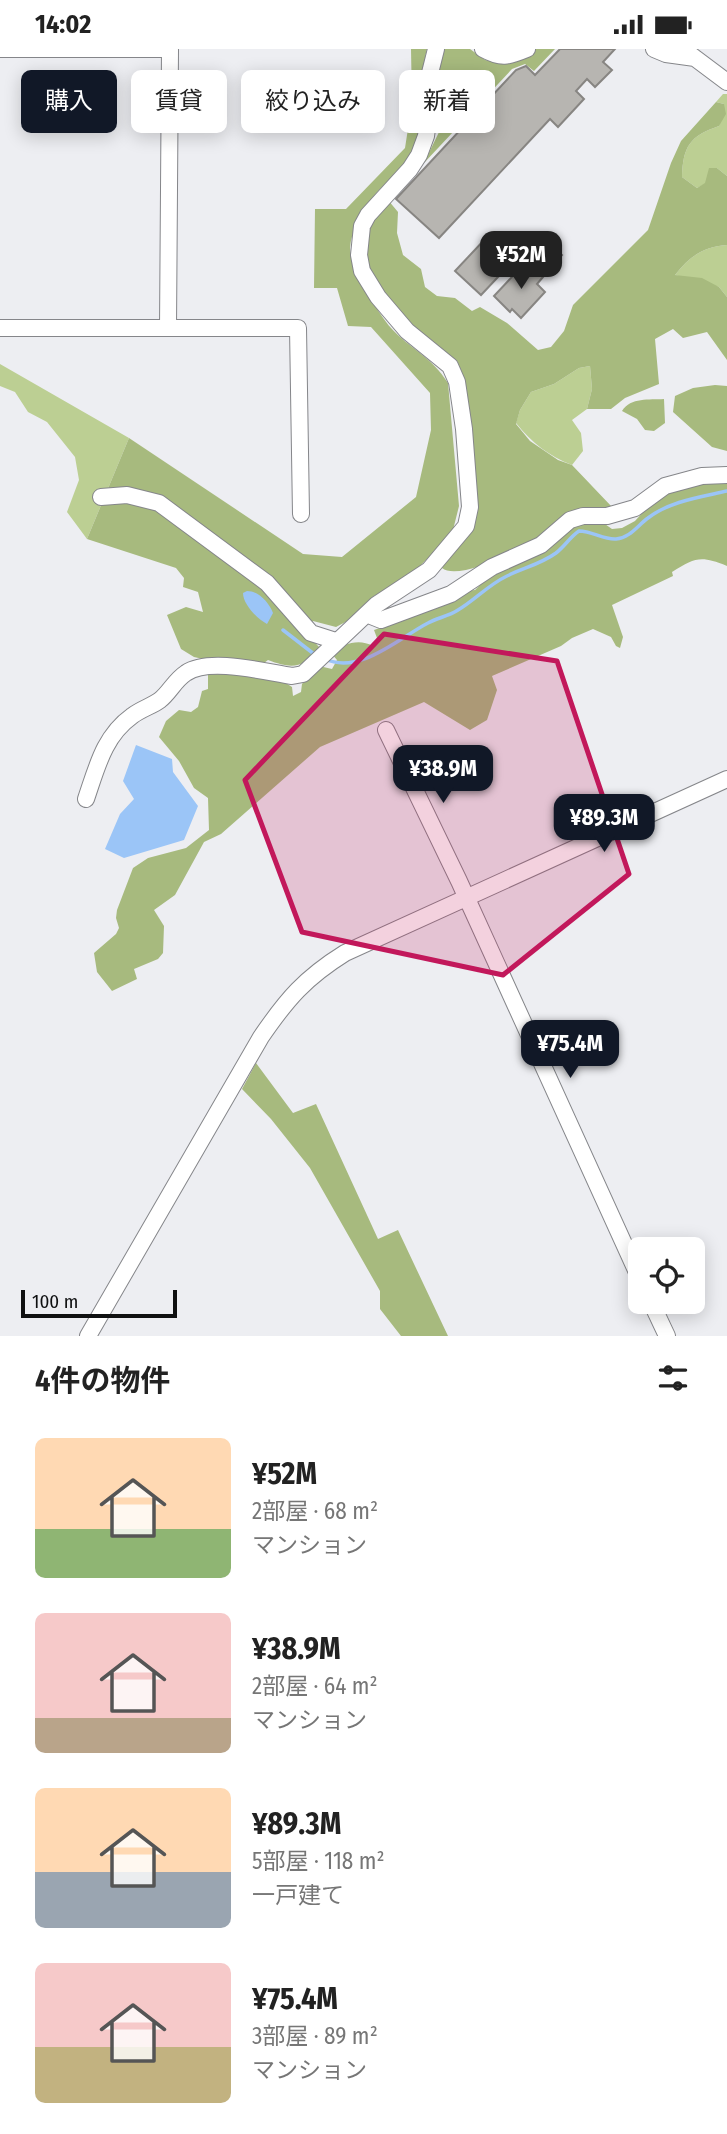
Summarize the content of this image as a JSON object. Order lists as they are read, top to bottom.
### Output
{
  "scale_bar": "100 m",
  "page": {
    "status": "14:02",
    "chip": [
      "購入",
      "賃貸",
      "絞り込み",
      "新着"
    ],
    "price": [
      "¥52M",
      "¥38.9M",
      "¥89.3M",
      "¥75.4M"
    ],
    "scale": "100 m",
    "heading": "4件の物件",
    "list": [
      {
        "name": "¥52M",
        "note": "2部屋 · 68 m² · マンション"
      },
      {
        "name": "¥38.9M",
        "note": "2部屋 · 64 m² · マンション"
      },
      {
        "name": "¥89.3M",
        "note": "5部屋 · 118 m² · 一戸建て"
      },
      {
        "name": "¥75.4M",
        "note": "3部屋 · 89 m² · マンション"
      }
    ]
  }
}
